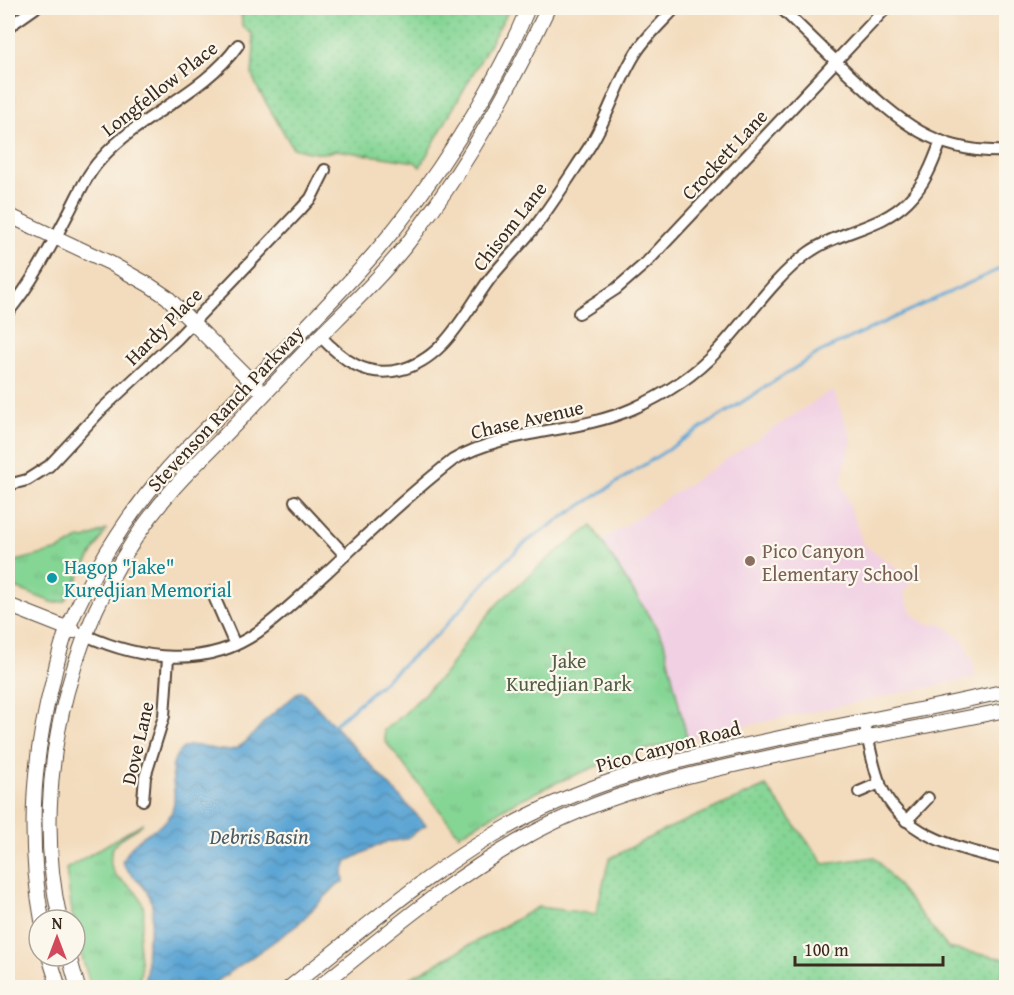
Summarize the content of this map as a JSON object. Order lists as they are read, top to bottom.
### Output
{
  "streets": {
    "main road": ["Stevenson Ranch Parkway", "Pico Canyon Road"],
    "street": [
      "Longfellow Place",
      "Crockett Lane",
      "Chisom Lane",
      "Hardy Place",
      "Chase Avenue",
      "Dove Lane"
    ]
  },
  "crossings": [
    ["Chisom Lane", "Stevenson Ranch Parkway"],
    ["Stevenson Ranch Parkway", "Chase Avenue"],
    ["Chase Avenue", "Dove Lane"]
  ],
  "water": ["Debris Basin"],
  "parks": ["Jake Kuredjian Park"],
  "places": ["Pico Canyon Elementary School", "Hagop \"Jake\" Kuredjian Memorial"],
  "scale_bar": "100 m",
  "north": "top"
}
